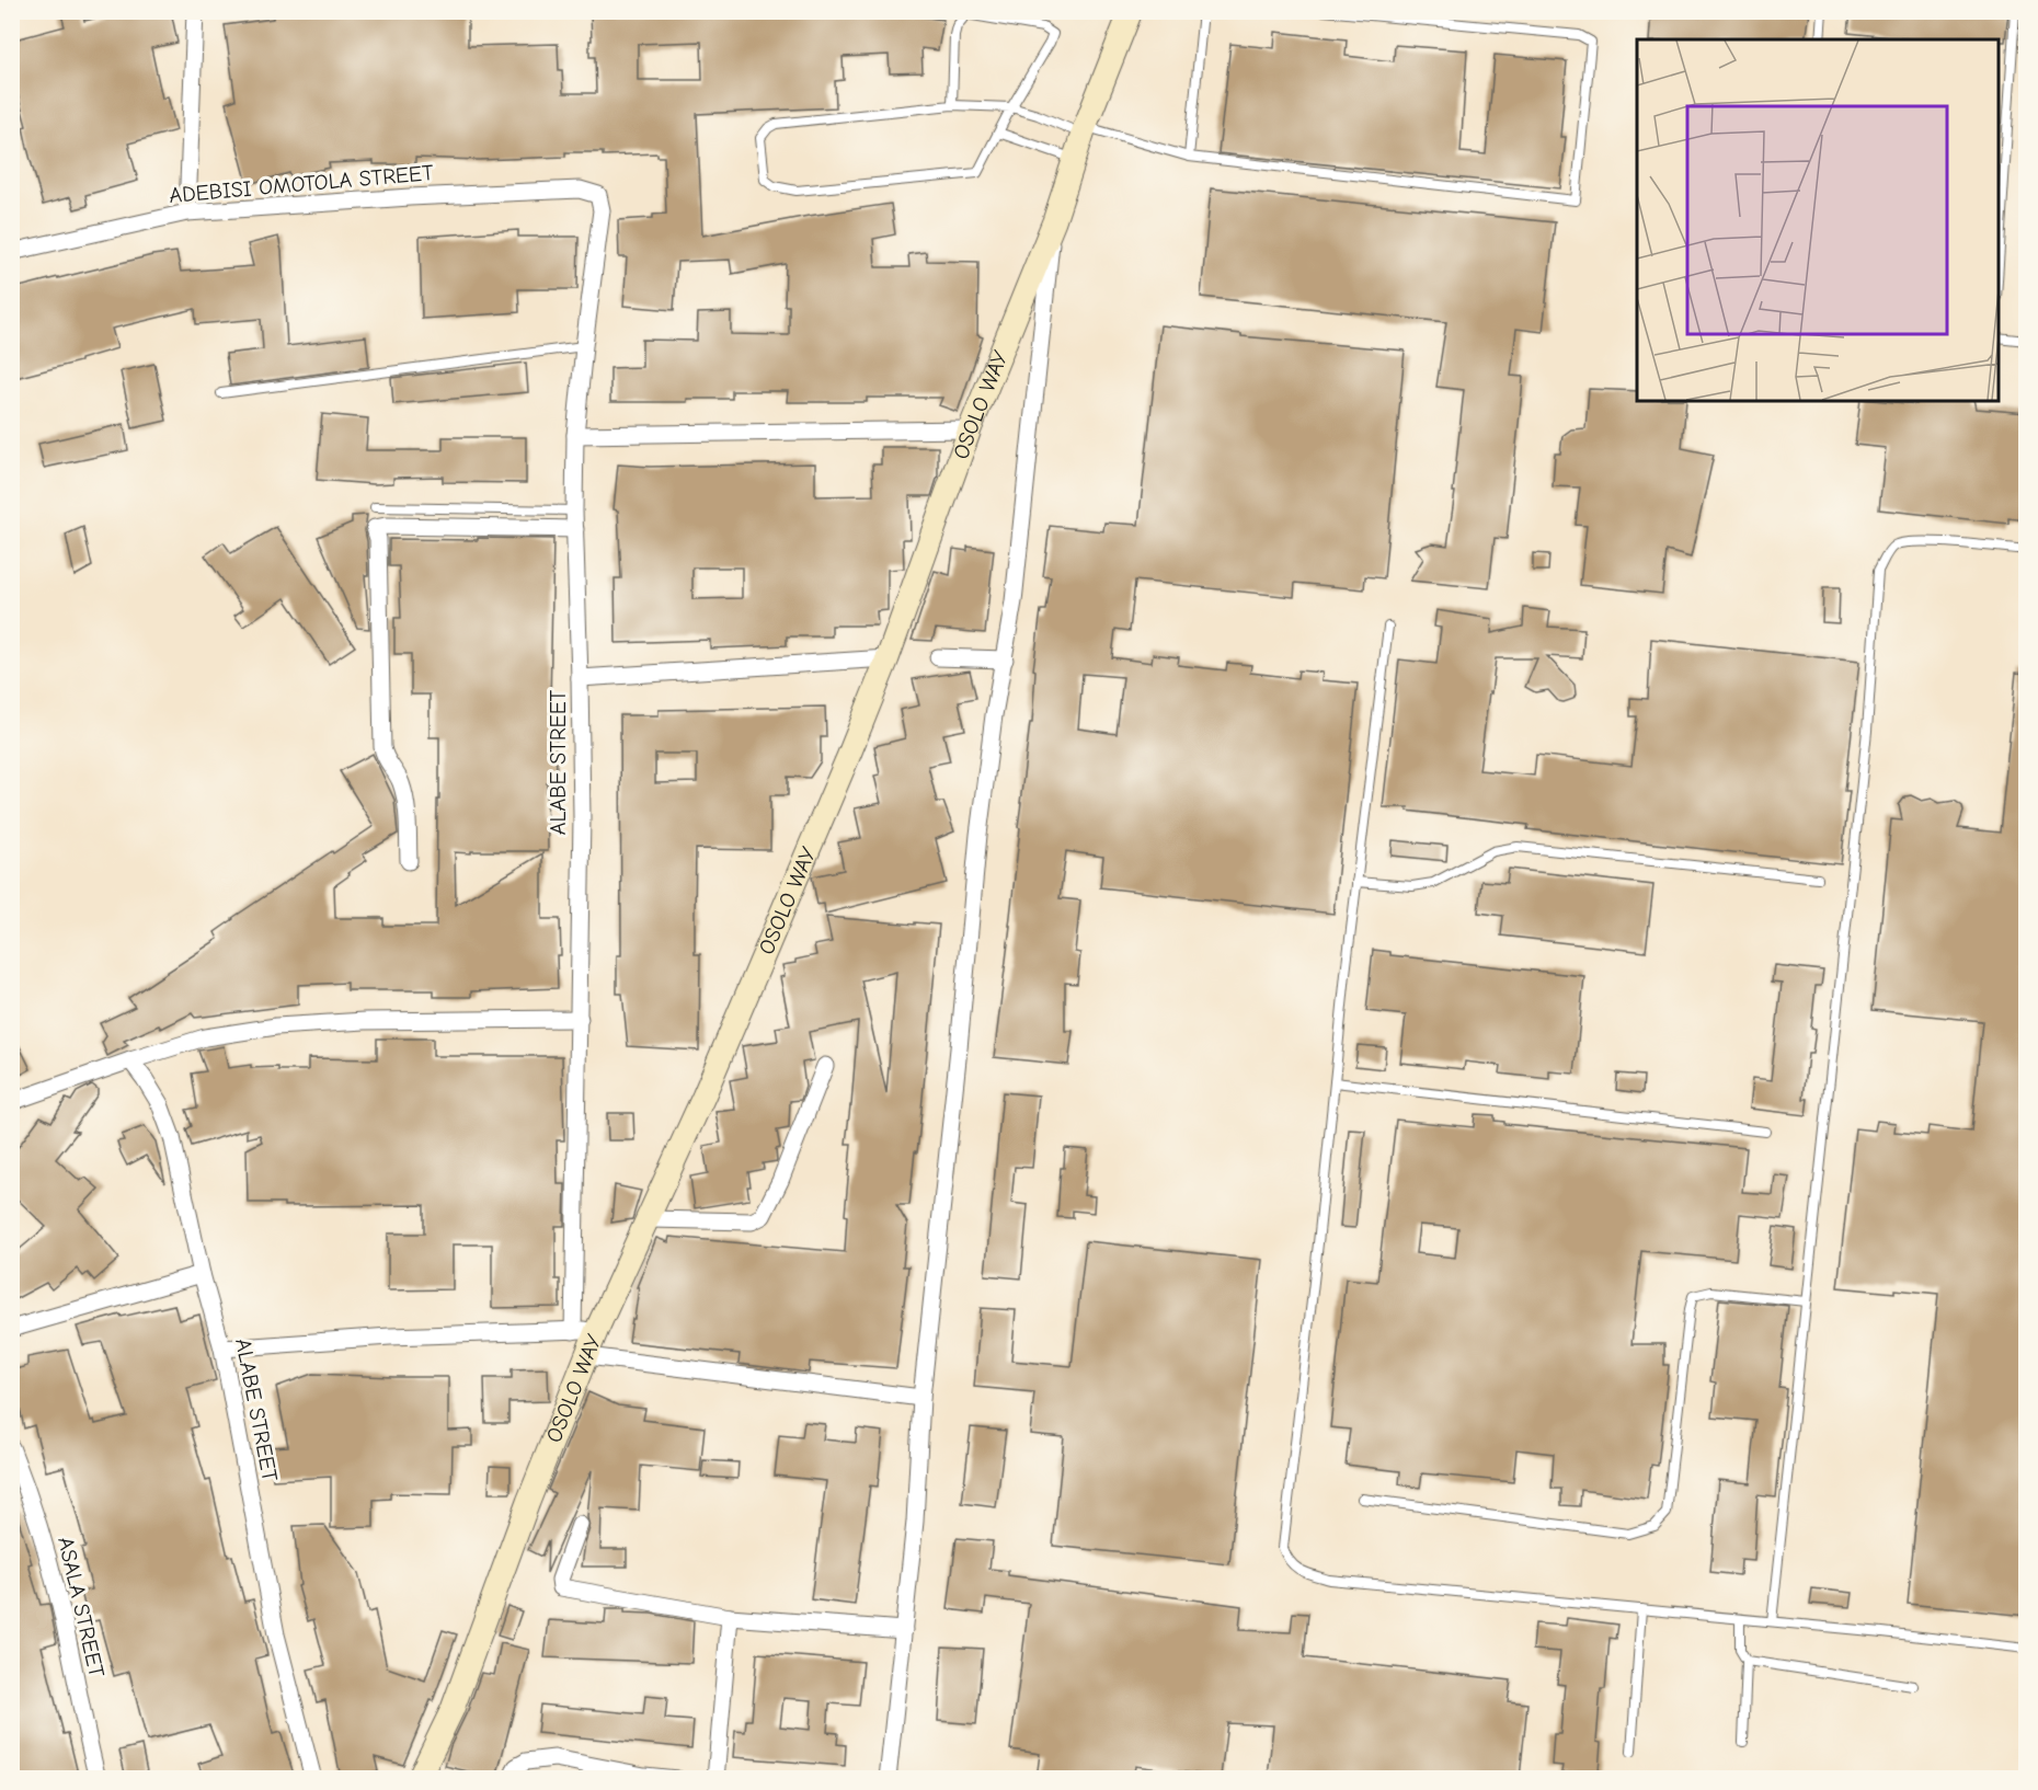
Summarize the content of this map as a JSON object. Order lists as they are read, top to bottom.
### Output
{
  "streets": {
    "main road": ["OSOLO WAY"],
    "street": ["ADEBISI OMOTOLA STREET", "ALABE STREET", "ASALA STREET"]
  },
  "crossings": [
    ["ADEBISI OMOTOLA STREET", "ALABE STREET"]
  ]
}
